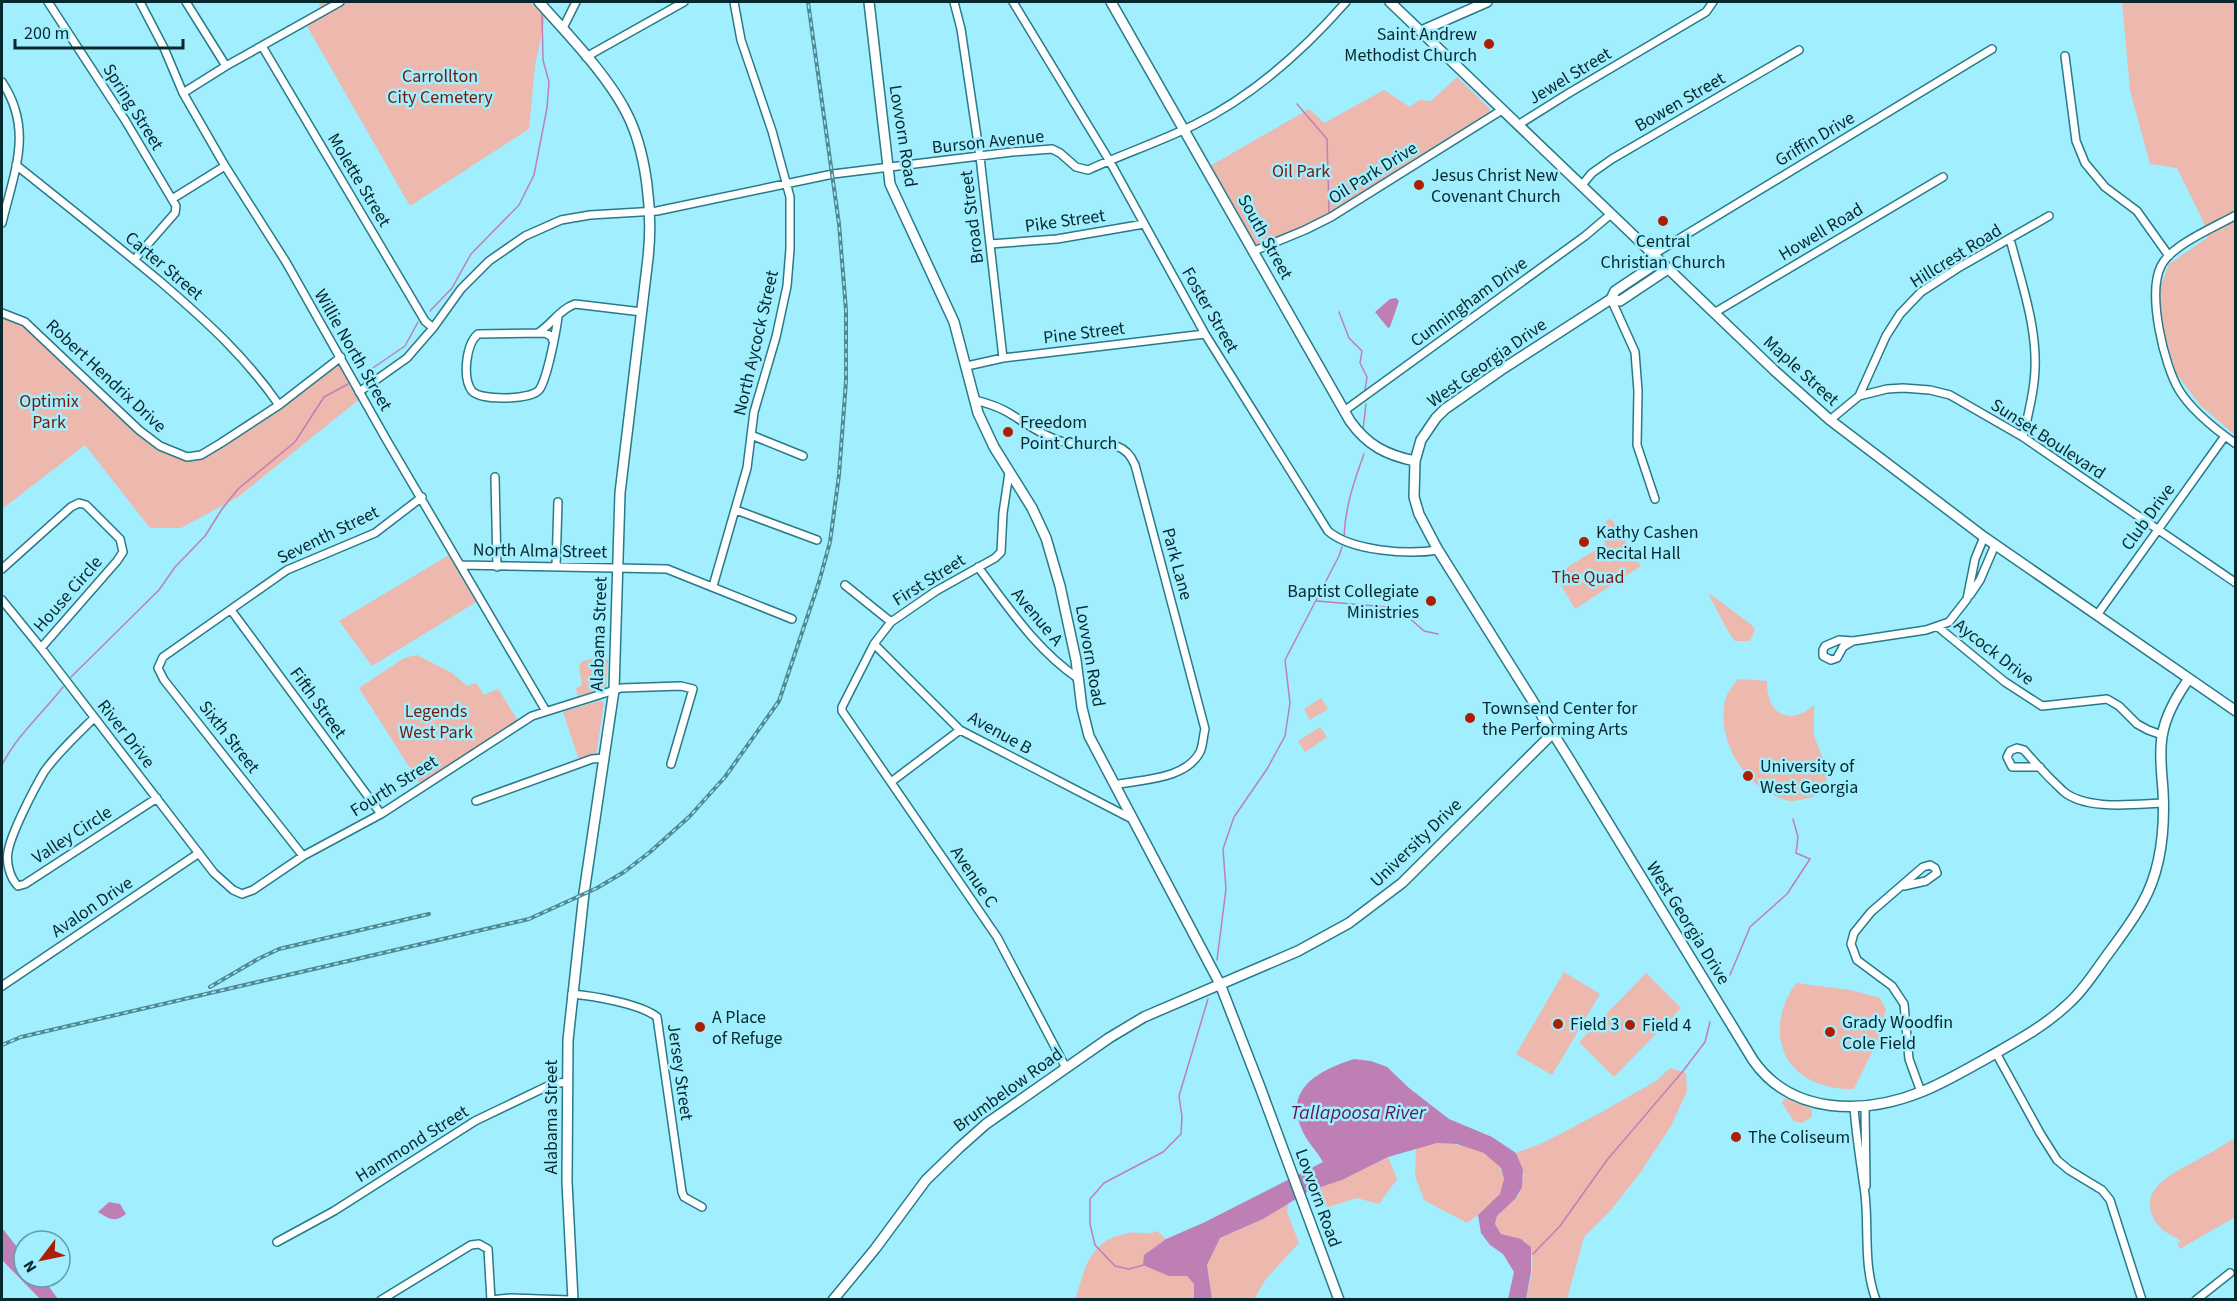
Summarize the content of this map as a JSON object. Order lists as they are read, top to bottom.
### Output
{
  "streets": {
    "street": [
      "Jewel Street",
      "Bowen Street",
      "Spring Street",
      "Lovvorn Road",
      "Griffin Drive",
      "Burson Avenue",
      "Oil Park Drive",
      "Molette Street",
      "Broad Street",
      "Pike Street",
      "Howell Road",
      "South Street",
      "Hillcrest Road",
      "Carter Street",
      "Cunningham Drive",
      "Foster Street",
      "Pine Street",
      "North Aycock Street",
      "Willie North Street",
      "West Georgia Drive",
      "Maple Street",
      "Robert Hendrix Drive",
      "Sunset Boulevard",
      "Club Drive",
      "Seventh Street",
      "North Alma Street",
      "Park Lane",
      "First Street",
      "House Circle",
      "Avenue A",
      "Alabama Street",
      "Aycock Drive",
      "Fifth Street",
      "Avenue B",
      "River Drive",
      "Sixth Street",
      "Fourth Street",
      "Valley Circle",
      "University Drive",
      "Avenue C",
      "Avalon Drive",
      "Jersey Street",
      "Brumbelow Road",
      "Hammond Street"
    ]
  },
  "crossings": [
    ["Jewel Street", "Maple Street"],
    ["Bowen Street", "Maple Street"],
    ["Lovvorn Road", "Burson Avenue"],
    ["Lovvorn Road", "Pine Street"],
    ["Lovvorn Road", "Park Lane"],
    ["Lovvorn Road", "First Street"],
    ["Lovvorn Road", "Avenue A"],
    ["Lovvorn Road", "Avenue B"],
    ["Lovvorn Road", "University Drive"],
    ["Lovvorn Road", "Brumbelow Road"],
    ["Griffin Drive", "West Georgia Drive"],
    ["Griffin Drive", "Maple Street"],
    ["Burson Avenue", "Molette Street"],
    ["Burson Avenue", "Broad Street"],
    ["Burson Avenue", "South Street"],
    ["Burson Avenue", "Foster Street"],
    ["Burson Avenue", "North Aycock Street"],
    ["Burson Avenue", "Willie North Street"],
    ["Burson Avenue", "Alabama Street"],
    ["Oil Park Drive", "South Street"],
    ["Oil Park Drive", "Maple Street"],
    ["Broad Street", "Pike Street"],
    ["Broad Street", "Pine Street"],
    ["Pike Street", "Foster Street"],
    ["Howell Road", "Maple Street"],
    ["South Street", "Cunningham Drive"],
    ["South Street", "West Georgia Drive"],
    ["Hillcrest Road", "Sunset Boulevard"],
    ["Carter Street", "Robert Hendrix Drive"],
    ["Cunningham Drive", "Maple Street"],
    ["Foster Street", "Pine Street"],
    ["Foster Street", "West Georgia Drive"],
    ["North Aycock Street", "North Alma Street"],
    ["Willie North Street", "Robert Hendrix Drive"],
    ["Willie North Street", "Seventh Street"],
    ["Willie North Street", "North Alma Street"],
    ["Willie North Street", "Fourth Street"],
    ["West Georgia Drive", "Maple Street"],
    ["West Georgia Drive", "Aycock Drive"],
    ["West Georgia Drive", "University Drive"],
    ["Maple Street", "Sunset Boulevard"],
    ["Maple Street", "Club Drive"],
    ["Sunset Boulevard", "Club Drive"],
    ["Seventh Street", "Fifth Street"],
    ["Seventh Street", "Sixth Street"],
    ["North Alma Street", "Alabama Street"],
    ["First Street", "Avenue A"],
    ["First Street", "Avenue B"],
    ["First Street", "Avenue C"],
    ["House Circle", "River Drive"],
    ["Alabama Street", "Fourth Street"],
    ["Alabama Street", "Jersey Street"],
    ["Alabama Street", "Hammond Street"],
    ["Fifth Street", "Fourth Street"],
    ["River Drive", "Fourth Street"],
    ["River Drive", "Valley Circle"],
    ["River Drive", "Avalon Drive"],
    ["Sixth Street", "Fourth Street"],
    ["University Drive", "Brumbelow Road"],
    ["Avenue C", "Brumbelow Road"]
  ],
  "water": ["Tallapoosa River"],
  "parks": [
    "Carrollton City Cemetery",
    "Oil Park",
    "Optimix Park",
    "The Quad",
    "Legends West Park"
  ],
  "places": [
    "Saint Andrew Methodist Church",
    "Jesus Christ New Covenant Church",
    "Central Christian Church",
    "Freedom Point Church",
    "Kathy Cashen Recital Hall",
    "Baptist Collegiate Ministries",
    "Townsend Center for the Performing Arts",
    "University of West Georgia",
    "Field 3",
    "Field 4",
    "A Place of Refuge",
    "Grady Woodfin Cole Field",
    "The Coliseum"
  ],
  "scale_bar": "200 m",
  "north": "bottom left"
}
